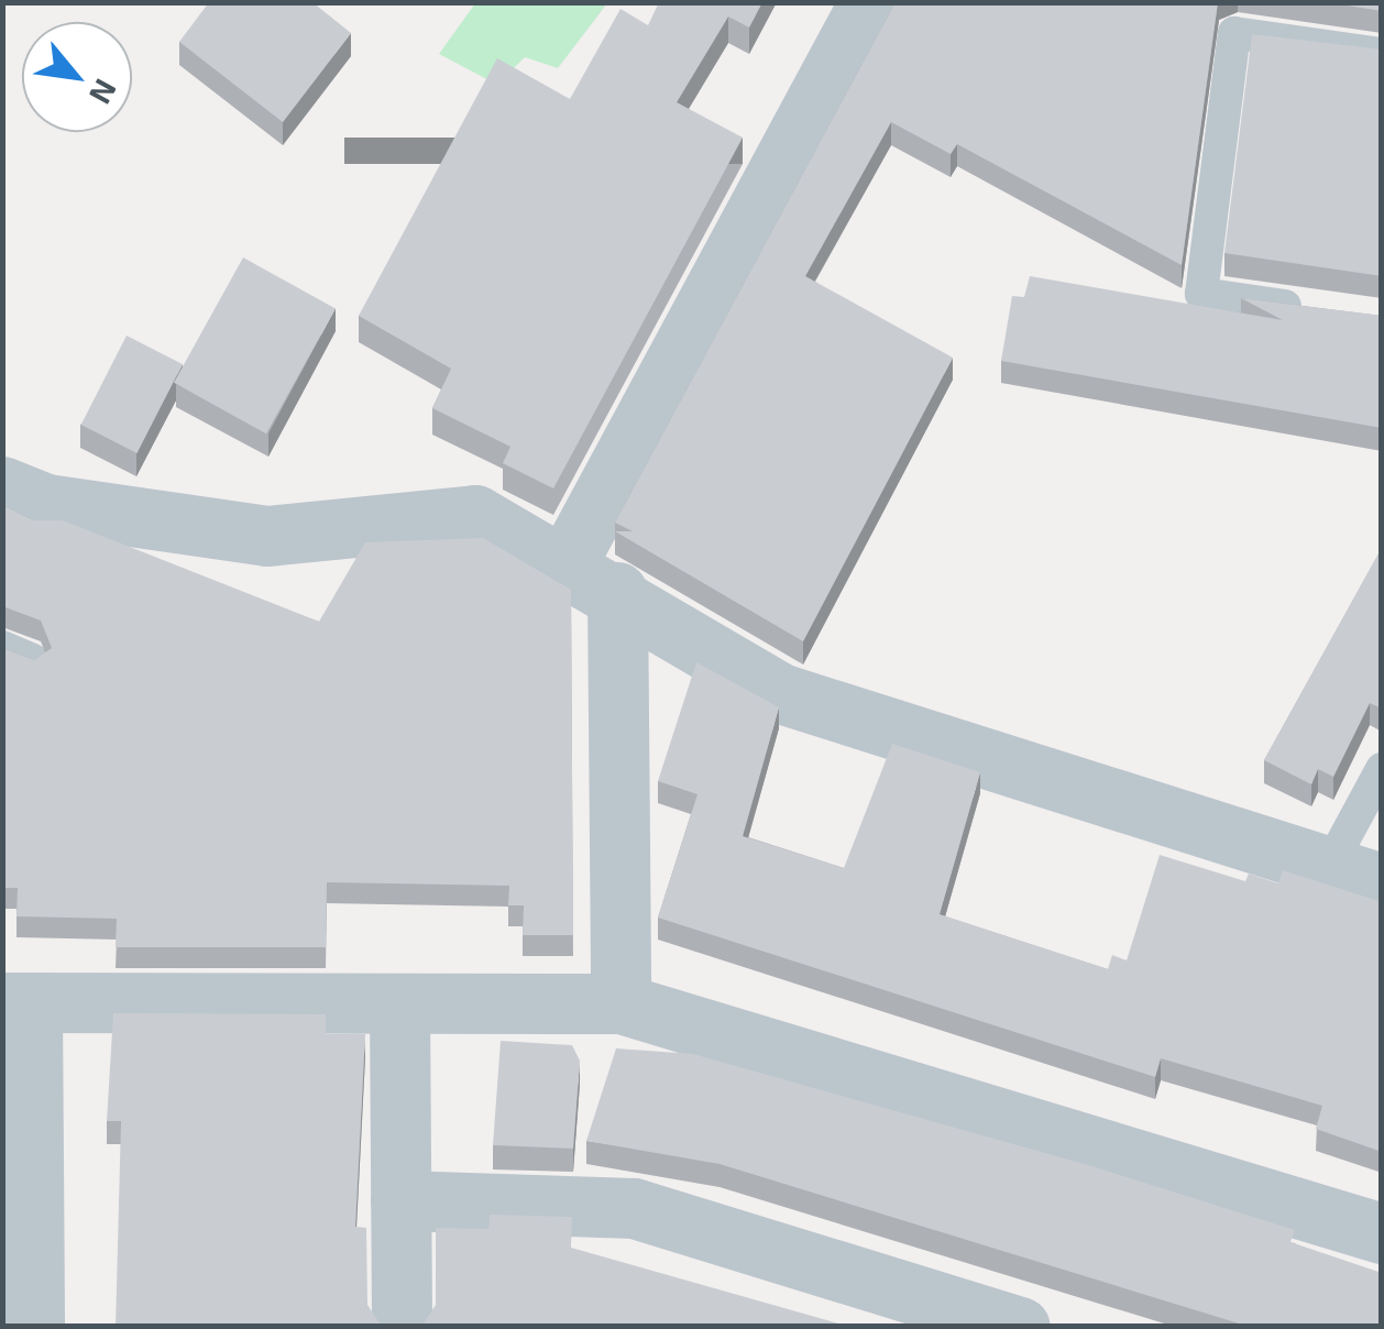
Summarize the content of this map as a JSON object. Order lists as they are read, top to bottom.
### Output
{
  "north": "bottom right"
}
